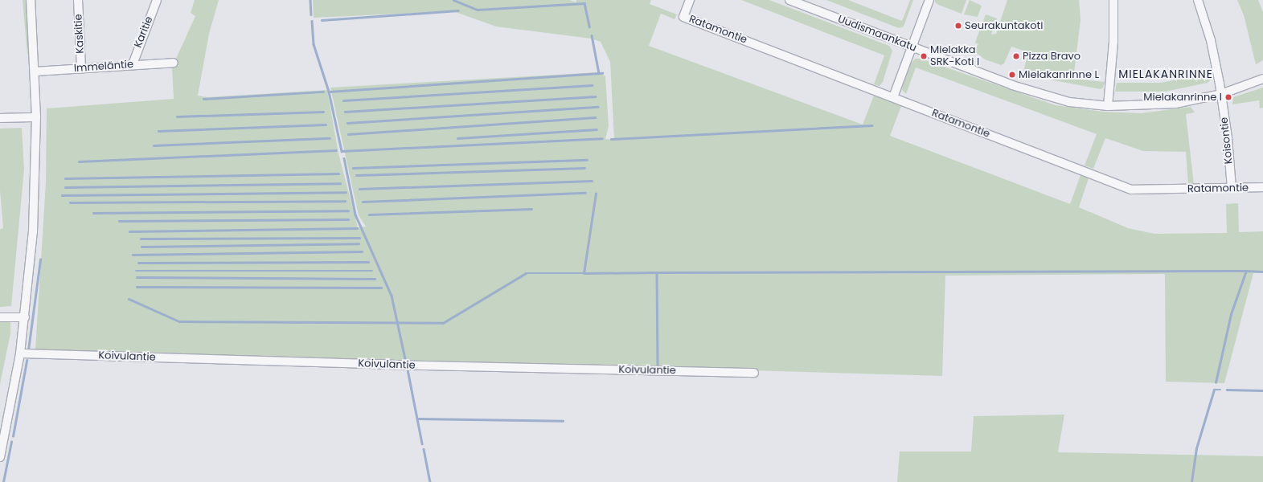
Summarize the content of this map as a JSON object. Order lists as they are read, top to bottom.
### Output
{
  "streets": {
    "street": [
      "Ratamontie",
      "Karitie",
      "Kaskitie",
      "Uudismaankatu",
      "Immeläntie",
      "Koisontie",
      "Koivulantie"
    ]
  },
  "crossings": [
    ["Ratamontie", "Koisontie"],
    ["Karitie", "Immeläntie"],
    ["Kaskitie", "Immeläntie"],
    ["Uudismaankatu", "Koisontie"]
  ],
  "districts": ["MIELAKANRINNE"],
  "places": [
    "Seurakuntakoti",
    "Mielakka SRK-Koti I",
    "Pizza Bravo",
    "Mielakanrinne L",
    "Mielakanrinne I"
  ]
}
